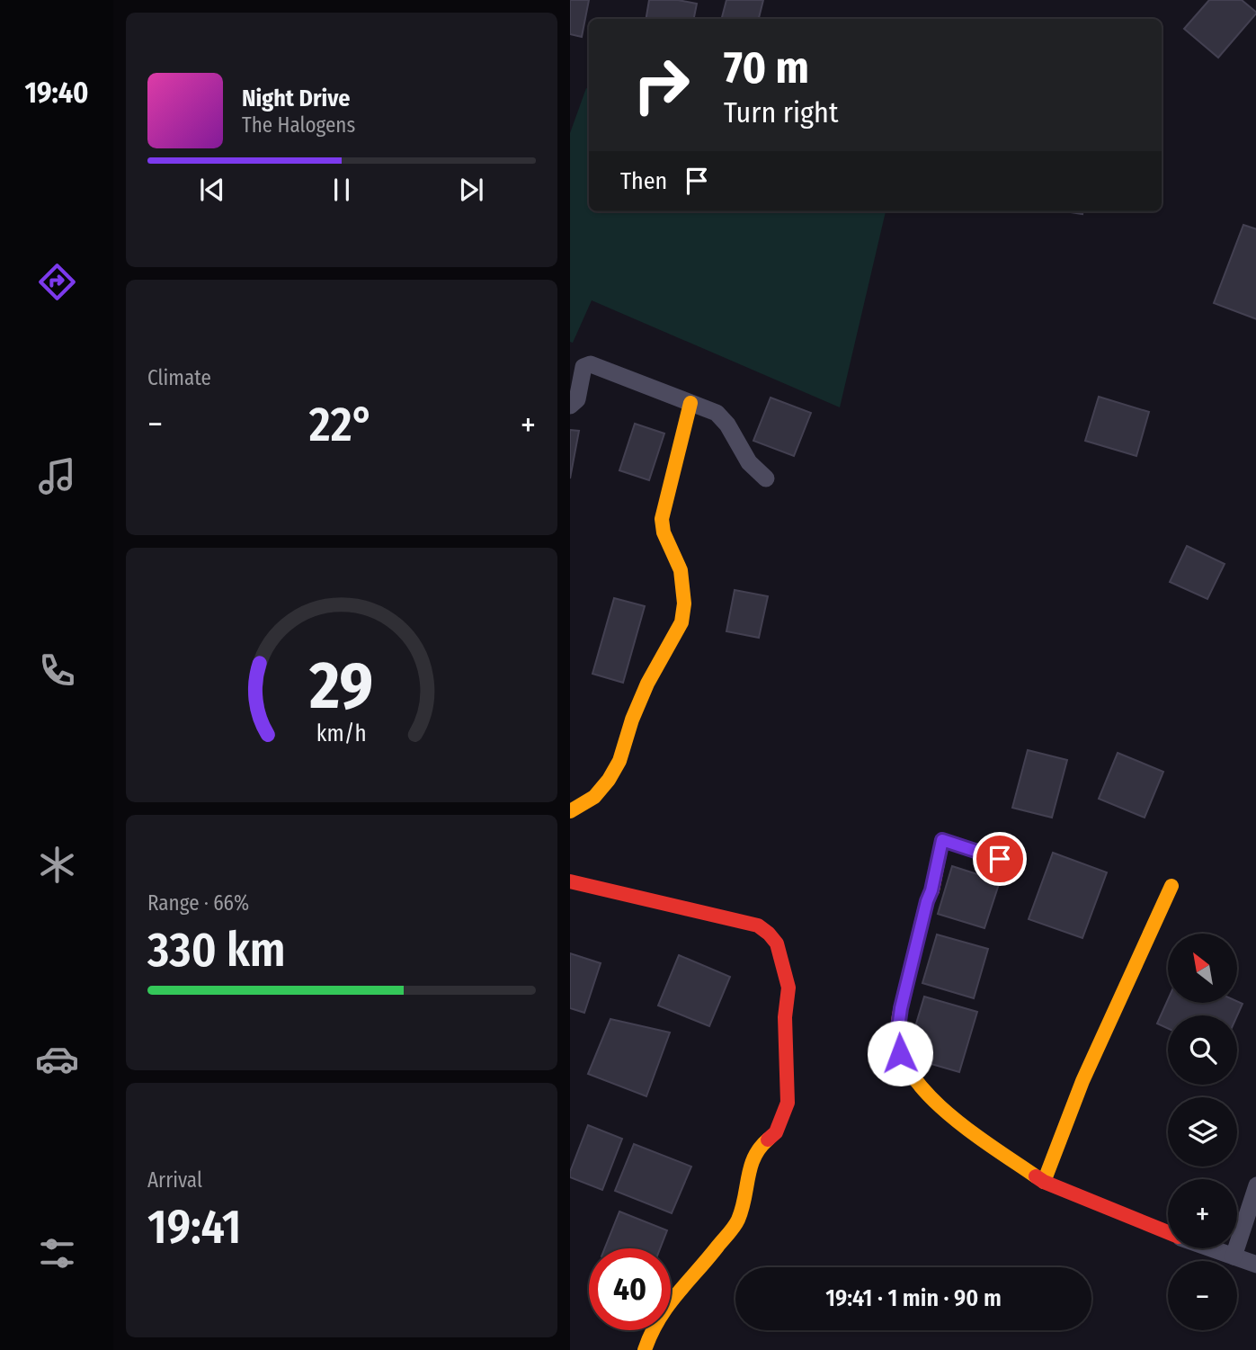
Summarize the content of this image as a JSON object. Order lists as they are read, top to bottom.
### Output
{
  "north": "top left",
  "page": {
    "tabs": "19:40",
    "turn": ["70 m", "Turn right"],
    "song": ["Night Drive", "The Halogens"],
    "then": "Then",
    "tile": [
      "Climate",
      ["Range · 66%", "330 km"],
      ["Arrival", "19:41"]
    ],
    "heat": ["−", "22°", "+"],
    "map_buttons": ["+", "−"],
    "limit": "40",
    "trip": "19:41 · 1 min · 90 m",
    "gauge": ["29", "km/h"]
  }
}
